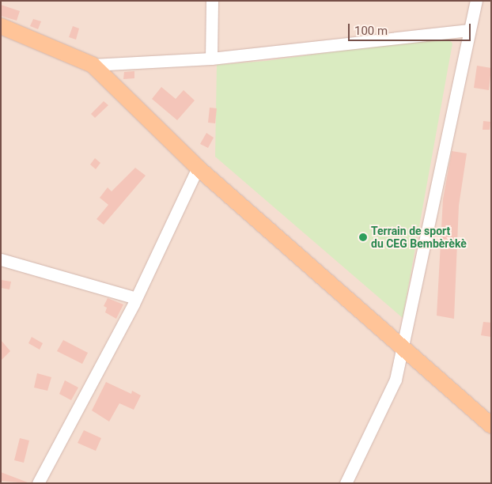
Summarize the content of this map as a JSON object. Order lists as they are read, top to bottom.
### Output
{
  "places": ["Terrain de sport du CEG Bembèrèkè"],
  "scale_bar": "100 m"
}
